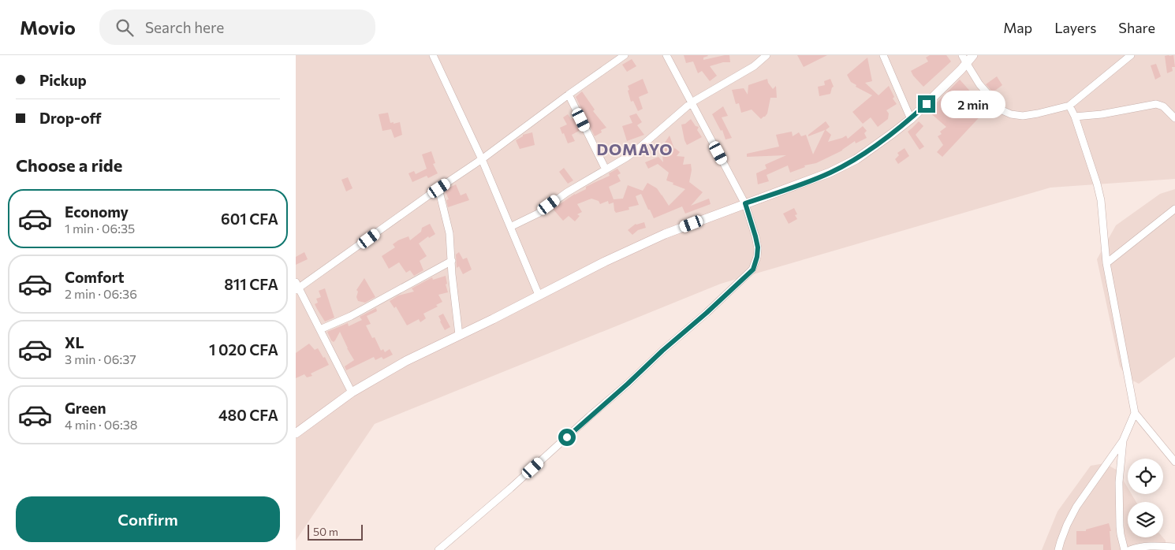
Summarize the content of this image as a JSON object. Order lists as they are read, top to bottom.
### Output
{
  "districts": ["DOMAYO"],
  "scale_bar": "50 m",
  "page": {
    "header": "Movio",
    "search": "Search here",
    "nav": ["Map", "Layers", "Share"],
    "banner": ["Pickup", "Drop-off"],
    "bubble": "2 min",
    "heading": "Choose a ride",
    "list": [
      {
        "name": "Economy",
        "note": "1 min · 06:35",
        "value": "601 CFA"
      },
      {
        "name": "Comfort",
        "note": "2 min · 06:36",
        "value": "811 CFA"
      },
      {
        "name": "XL",
        "note": "3 min · 06:37",
        "value": "1 020 CFA"
      },
      {
        "name": "Green",
        "note": "4 min · 06:38",
        "value": "480 CFA"
      }
    ],
    "buttons": "Confirm",
    "scale": "50 m"
  }
}
